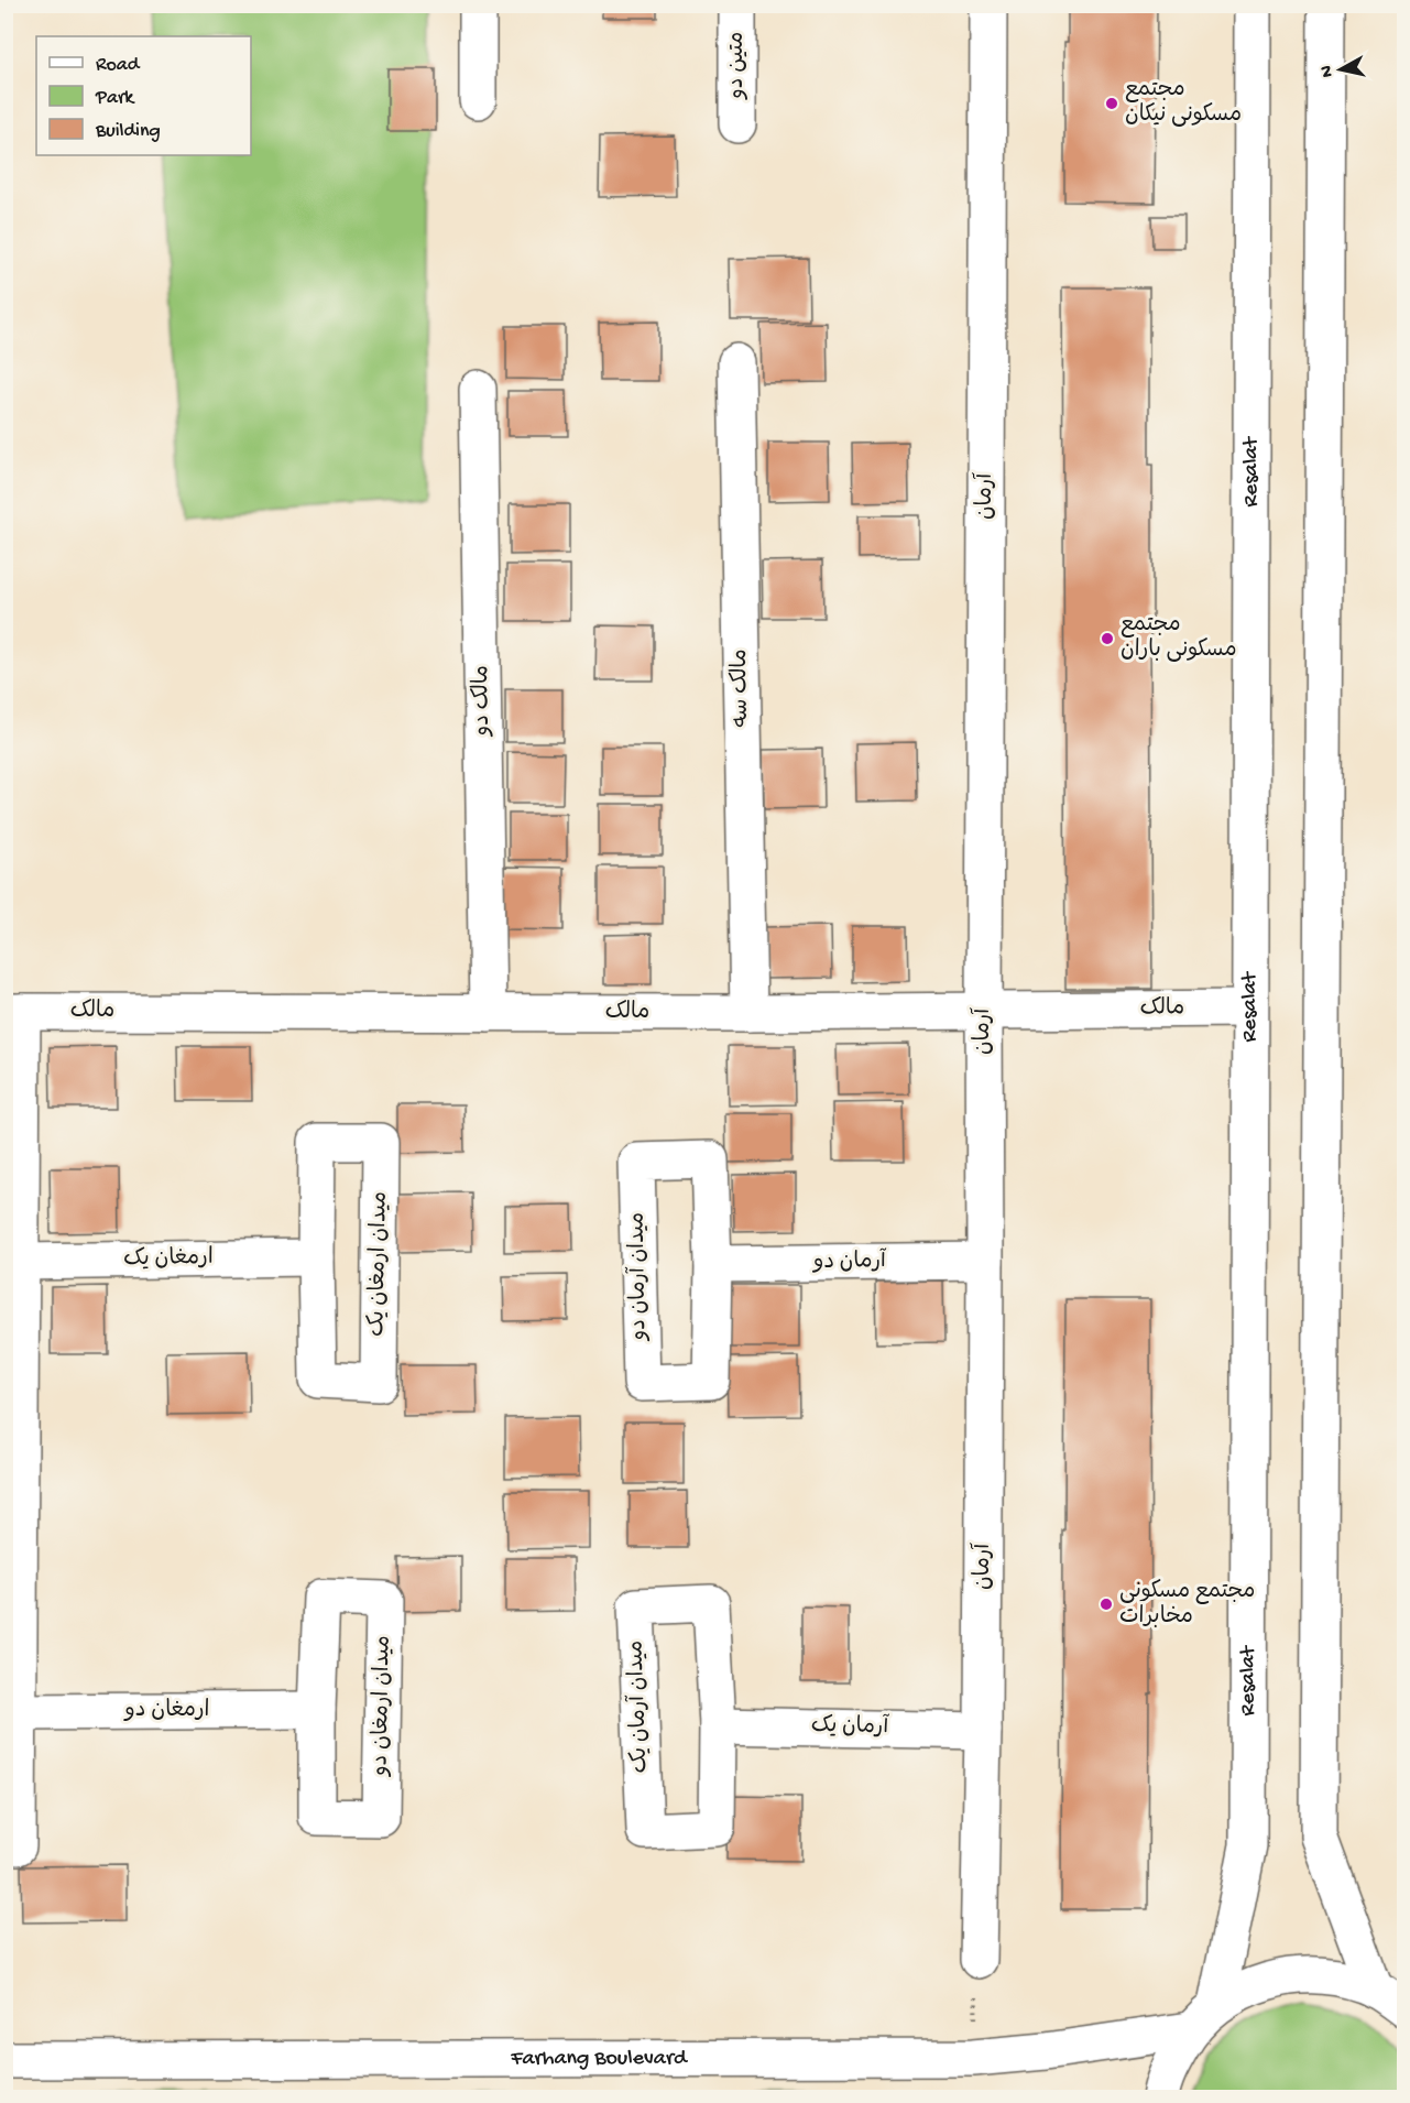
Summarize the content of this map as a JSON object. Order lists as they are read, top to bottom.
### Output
{
  "streets": {
    "street": [
      "متین دو",
      "Resalat",
      "آرمان",
      "مالک سه",
      "مالک دو",
      "مالک",
      "ارمغان یک",
      "آرمان دو",
      "میدان ارمغان یک",
      "میدان آرمان دو",
      "میدان ارمغان دو",
      "میدان آرمان یک",
      "ارمغان دو",
      "آرمان یک",
      "Farhang Boulevard"
    ]
  },
  "crossings": [
    ["Resalat", "مالک"],
    ["آرمان", "مالک"],
    ["آرمان", "آرمان دو"],
    ["آرمان", "آرمان یک"],
    ["مالک سه", "مالک"],
    ["مالک دو", "مالک"],
    ["ارمغان یک", "میدان ارمغان یک"],
    ["آرمان دو", "میدان آرمان دو"],
    ["میدان ارمغان دو", "ارمغان دو"],
    ["میدان آرمان یک", "آرمان یک"]
  ],
  "places": ["مجتمع مسکونی نیکان", "مجتمع مسکونی باران", "مجتمع مسکونی مخابرات"],
  "legend": ["Road", "Park", "Building"],
  "north": "left"
}
